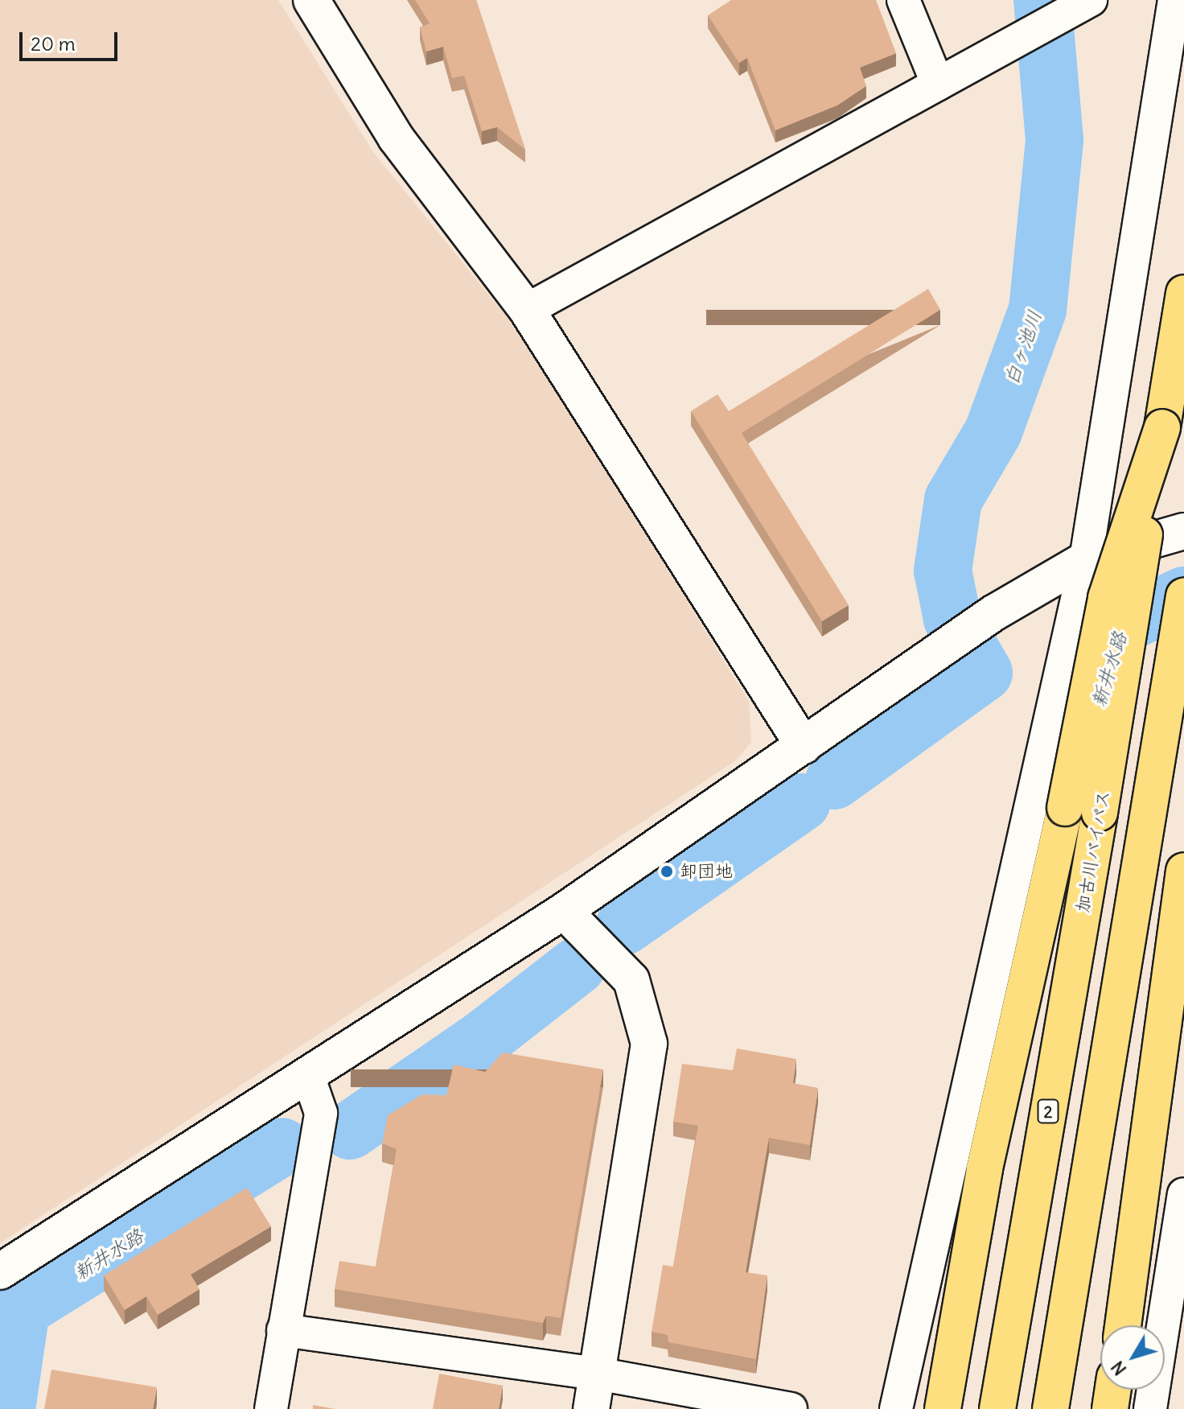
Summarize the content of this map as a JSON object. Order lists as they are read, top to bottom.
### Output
{
  "streets": {
    "highway": ["加古川バイパス", "2"]
  },
  "water": ["白ヶ池川", "新井水路"],
  "places": ["卸団地"],
  "scale_bar": "20 m",
  "north": "bottom left"
}
